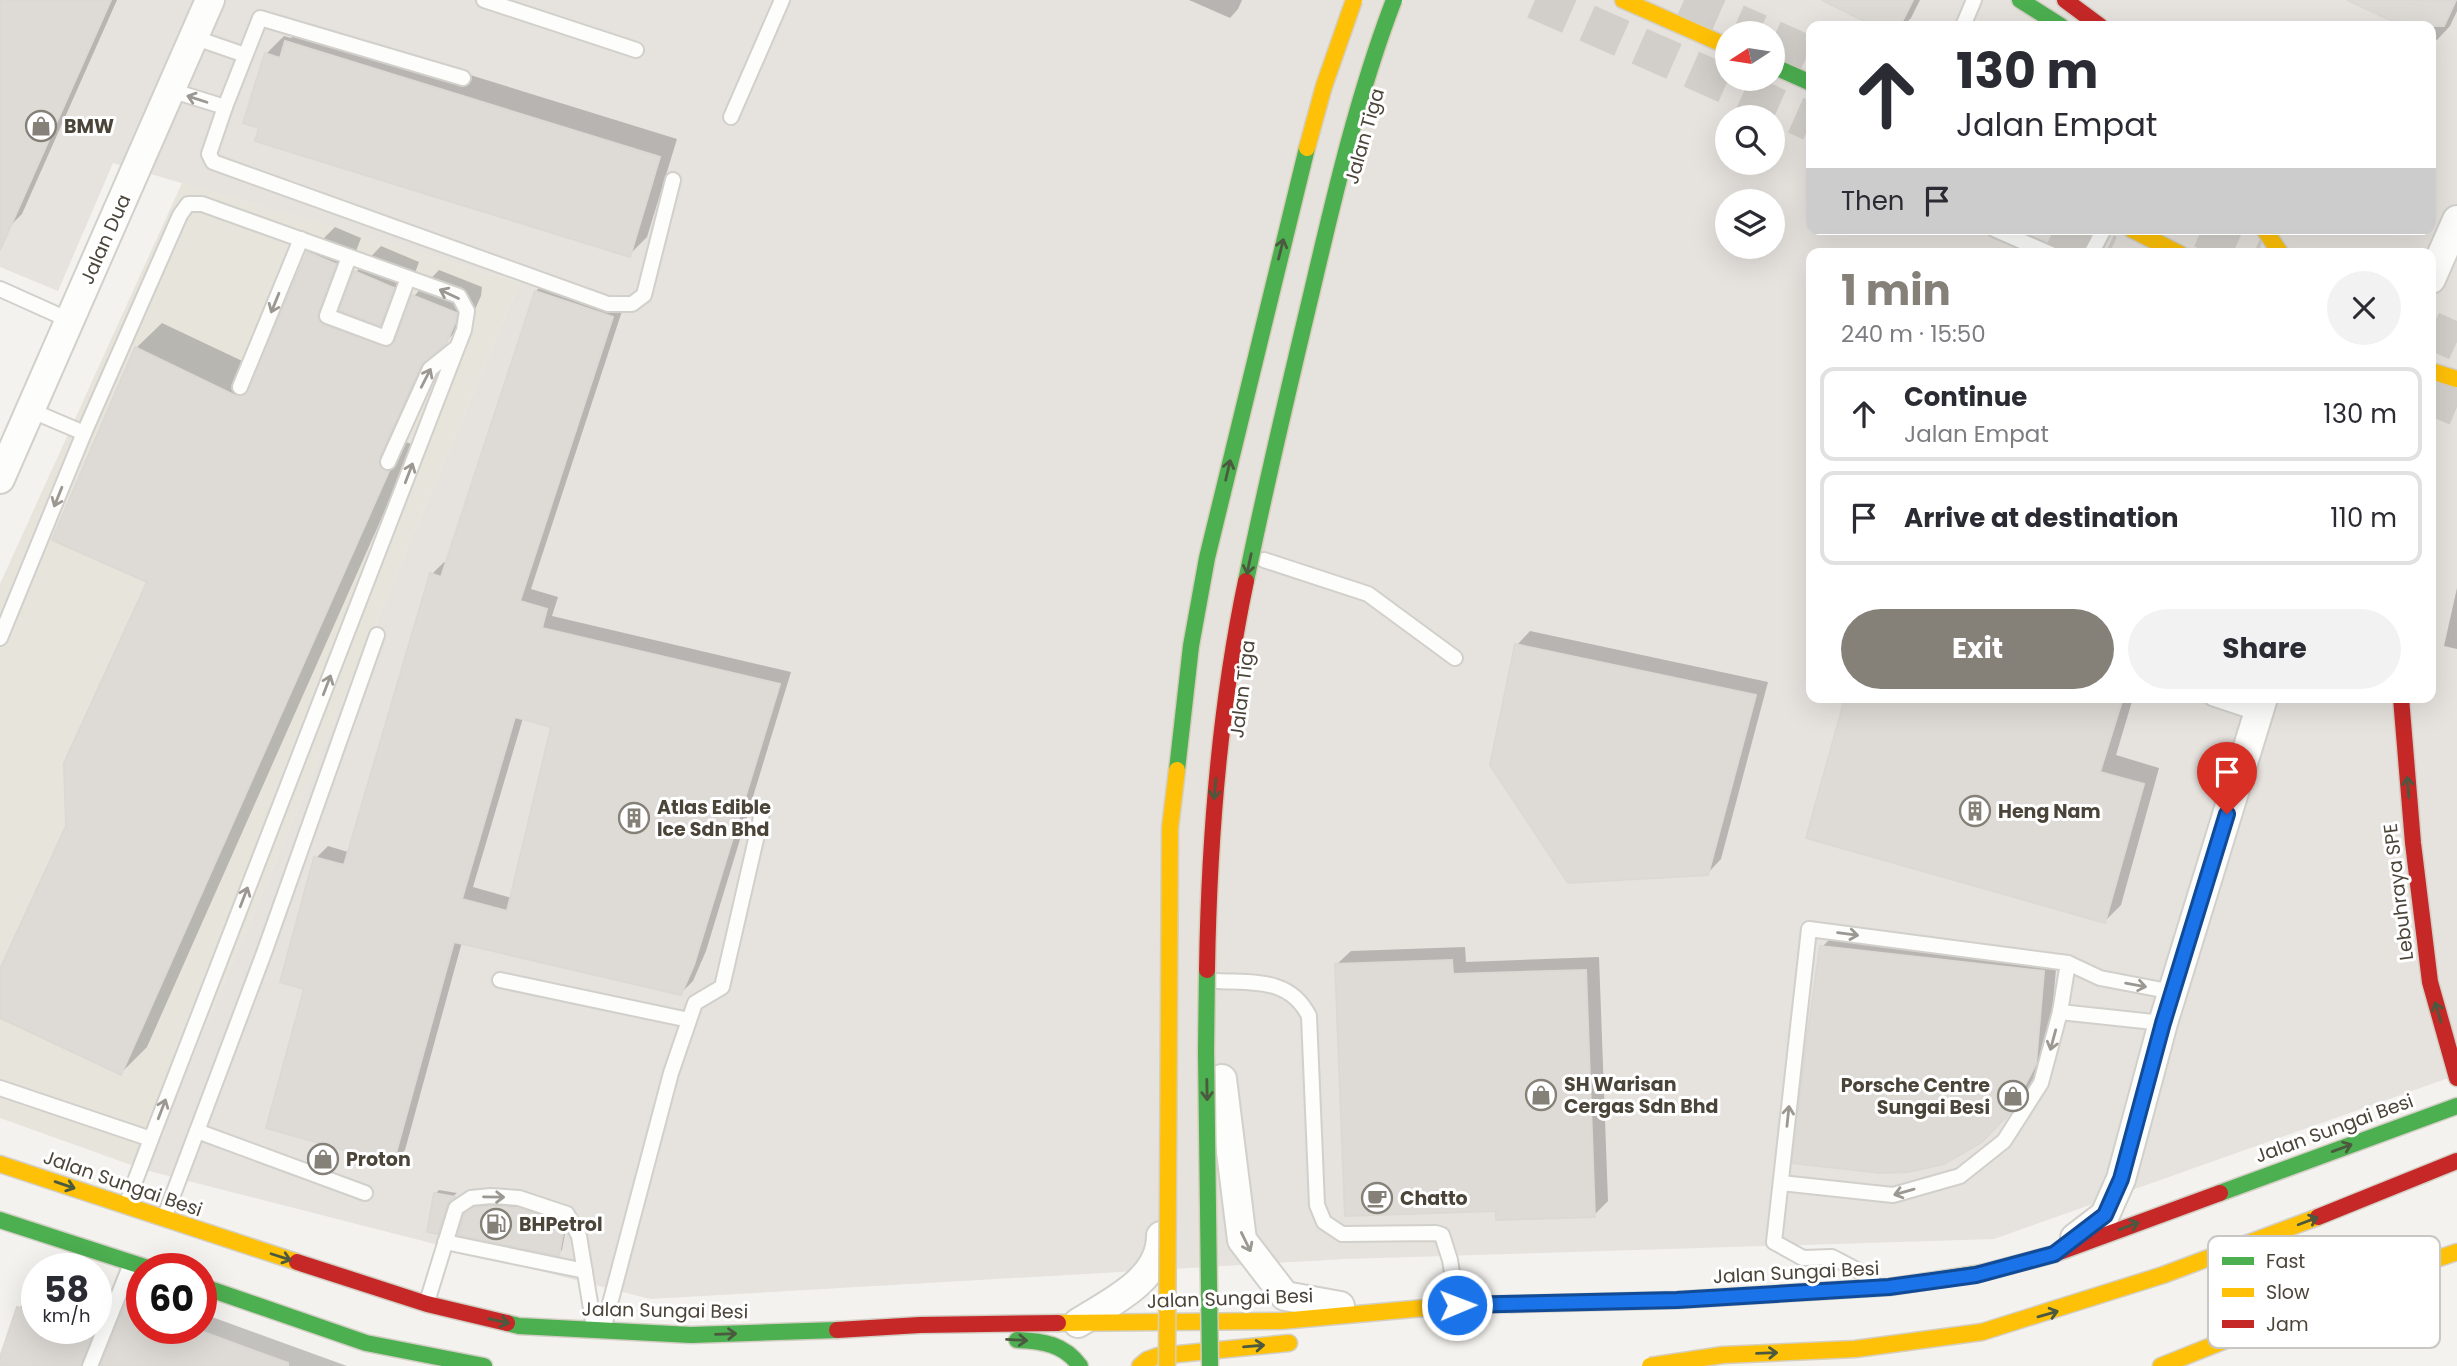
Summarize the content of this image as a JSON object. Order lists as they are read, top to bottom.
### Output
{
  "streets": {
    "main road": ["Lebuhraya SPE", "Jalan Sungai Besi"],
    "street": ["Jalan Tiga", "Jalan Dua"]
  },
  "crossings": [
    ["Jalan Tiga", "Jalan Sungai Besi"]
  ],
  "one_way": ["Lebuhraya SPE"],
  "places": {
    "shop": [
      "BMW",
      "SH Warisan Cergas Sdn Bhd",
      "Porsche Centre Sungai Besi",
      "Proton"
    ],
    "building": ["Heng Nam", "Atlas Edible Ice Sdn Bhd"],
    "cafe": ["Chatto"],
    "fuel station": ["BHPetrol"]
  },
  "legend": ["Fast", "Slow", "Jam"],
  "north": "left",
  "page": {
    "turn": ["130 m", "Jalan Empat"],
    "then": "Then",
    "heading": ["1 min", "240 m · 15:50"],
    "list": [
      {
        "name": "Continue",
        "note": "Jalan Empat",
        "value": "130 m"
      },
      {
        "name": "Arrive at destination",
        "value": "110 m"
      }
    ],
    "buttons": ["Exit", "Share"],
    "speed": "58 km/h",
    "limit": "60"
  }
}
